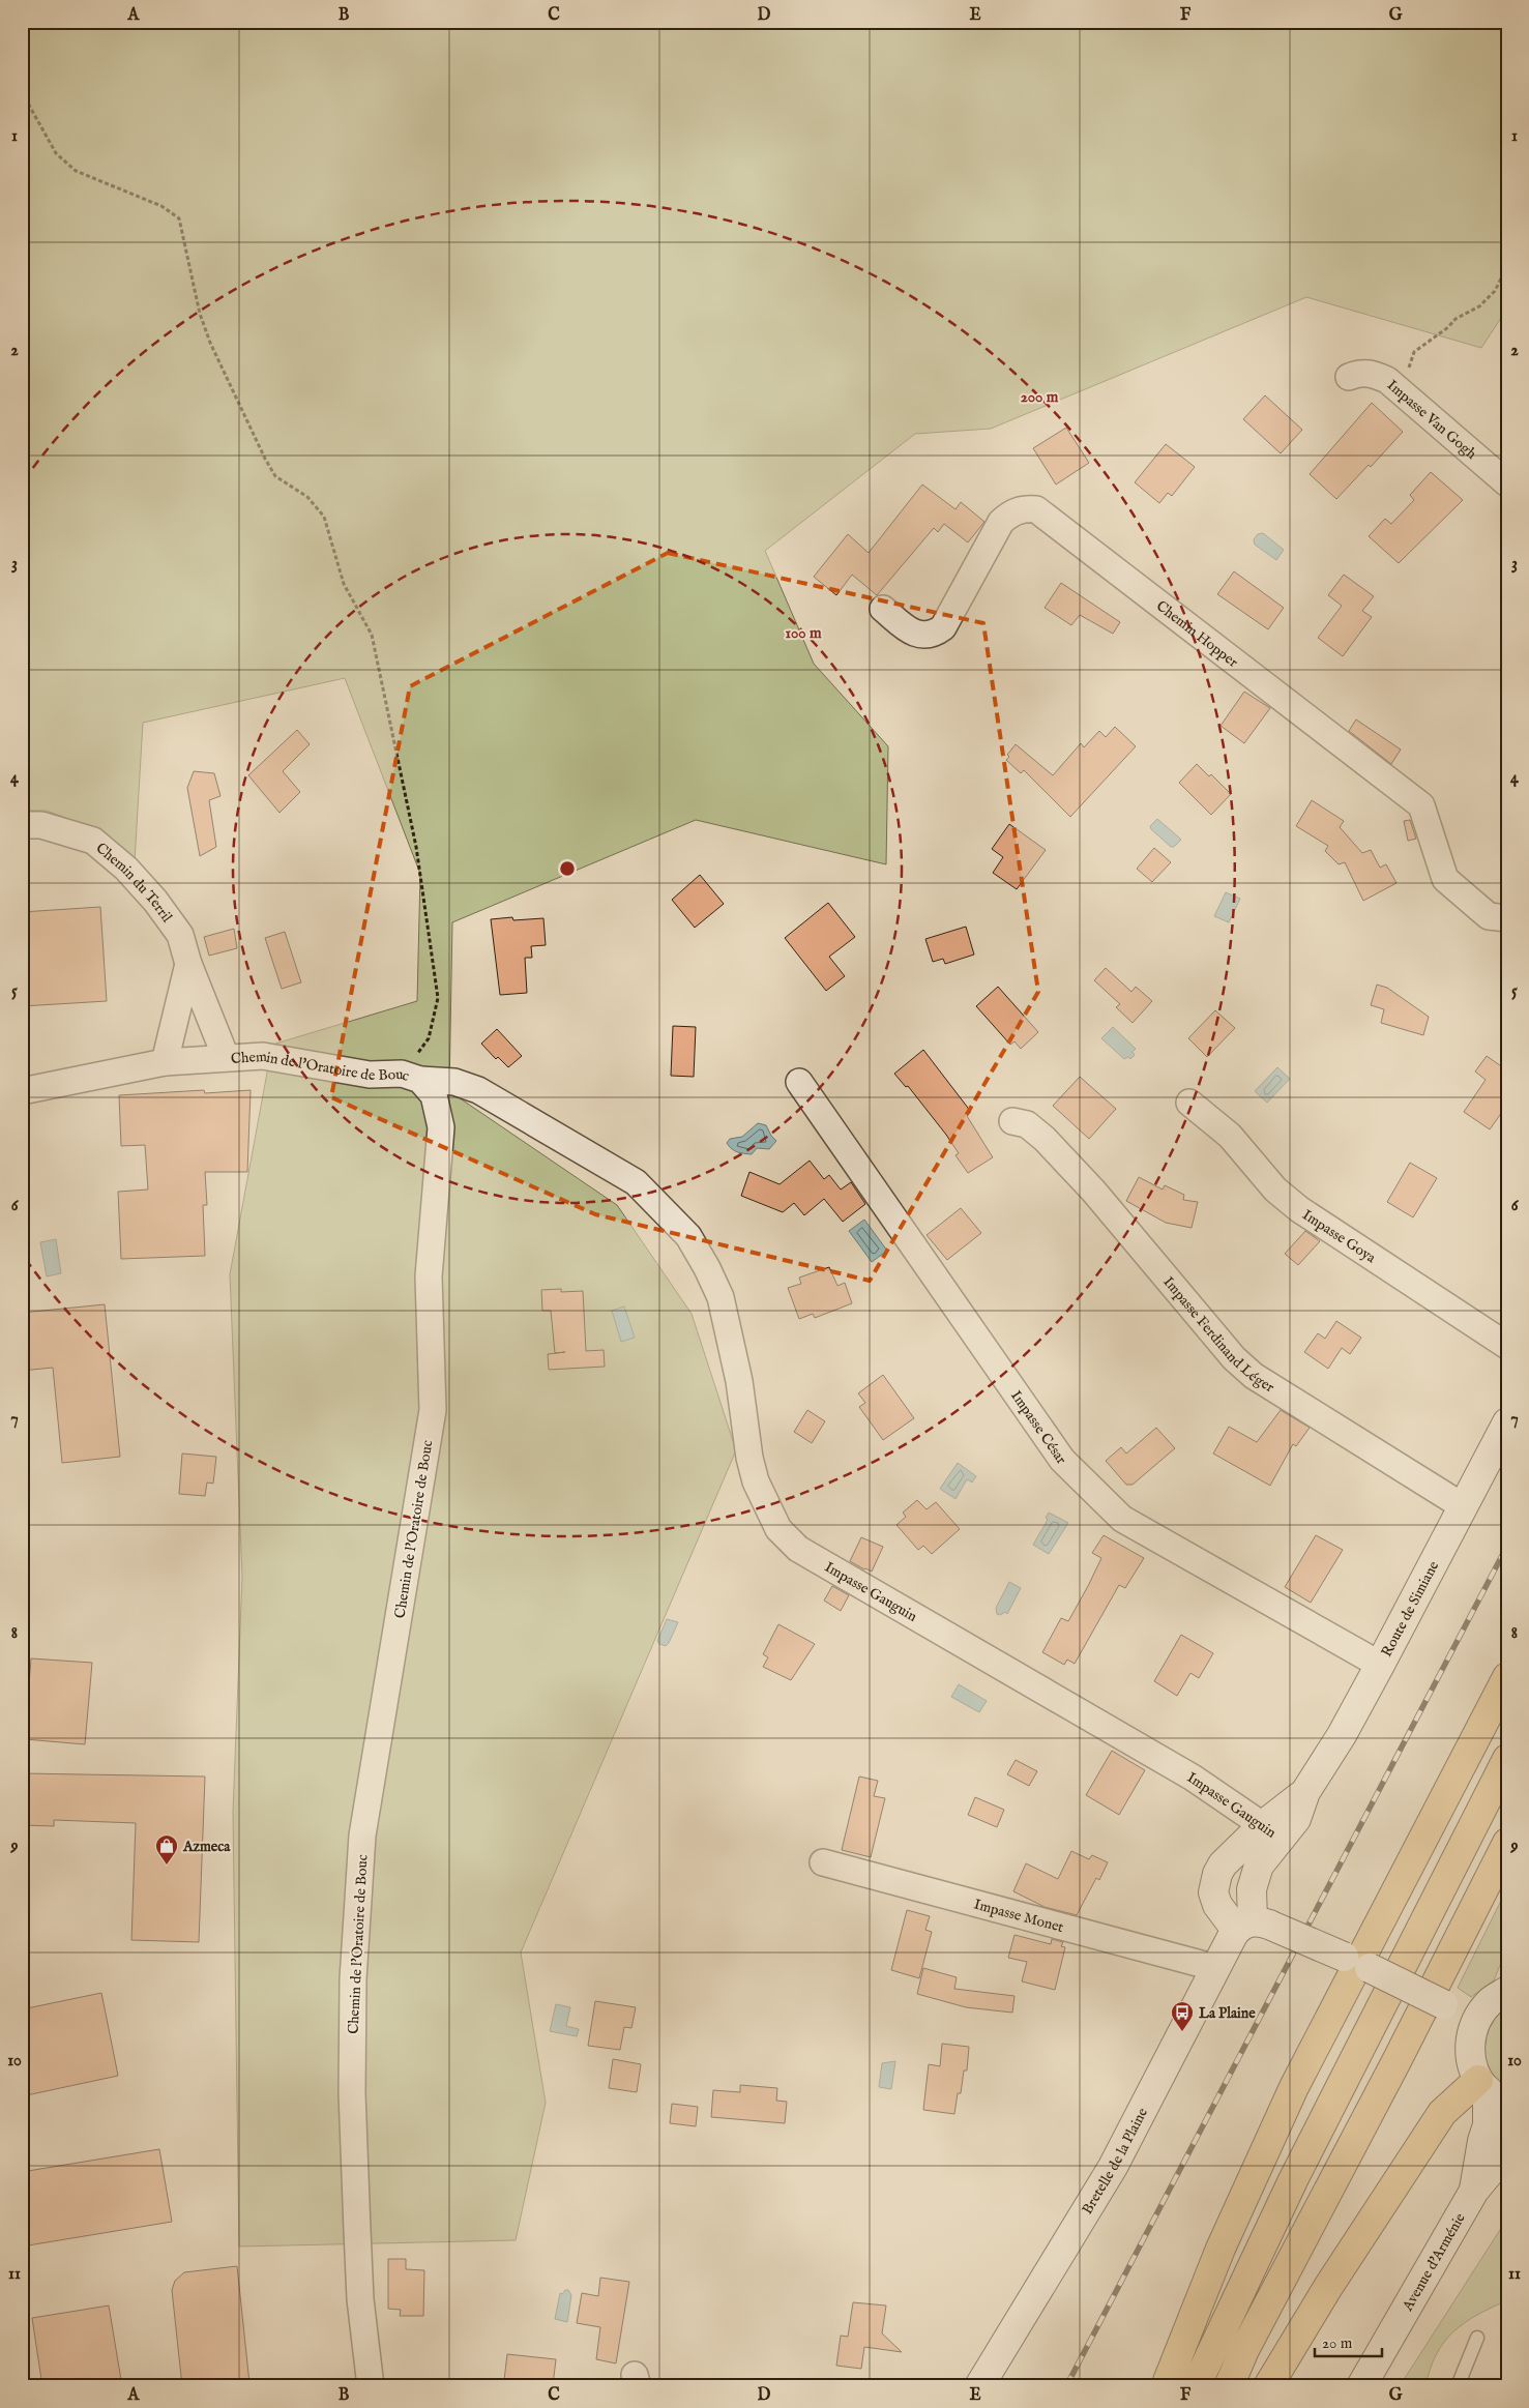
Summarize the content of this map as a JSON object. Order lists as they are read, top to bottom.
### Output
{
  "streets": {
    "street": [
      "Impasse Van Gogh",
      "Chemin Hopper",
      "Chemin du Terril",
      "Chemin de l'Oratoire de Bouc",
      "Impasse Goya",
      "Impasse Ferdinand Léger",
      "Impasse César",
      "Impasse Gauguin",
      "Route de Simiane",
      "Impasse Monet",
      "Bretelle de la Plaine",
      "Avenue d'Arménie"
    ]
  },
  "crossings": [
    ["Chemin du Terril", "Chemin de l'Oratoire de Bouc"],
    ["Chemin de l'Oratoire de Bouc", "Impasse Gauguin"],
    ["Impasse Ferdinand Léger", "Route de Simiane"],
    ["Impasse César", "Route de Simiane"],
    ["Impasse Gauguin", "Route de Simiane"],
    ["Route de Simiane", "Bretelle de la Plaine"],
    ["Route de Simiane", "Avenue d'Arménie"],
    ["Impasse Monet", "Bretelle de la Plaine"]
  ],
  "places": {
    "shop": ["Azmeca"],
    "bus stop": ["La Plaine"]
  },
  "scale_bar": "20 m",
  "grid": {
    "columns": [
      "A",
      "B",
      "C",
      "D",
      "E",
      "F",
      "G"
    ],
    "rows": [
      "1",
      "2",
      "3",
      "4",
      "5",
      "6",
      "7",
      "8",
      "9",
      "10",
      "11"
    ]
  },
  "rings": ["200 m", "100 m"]
}
